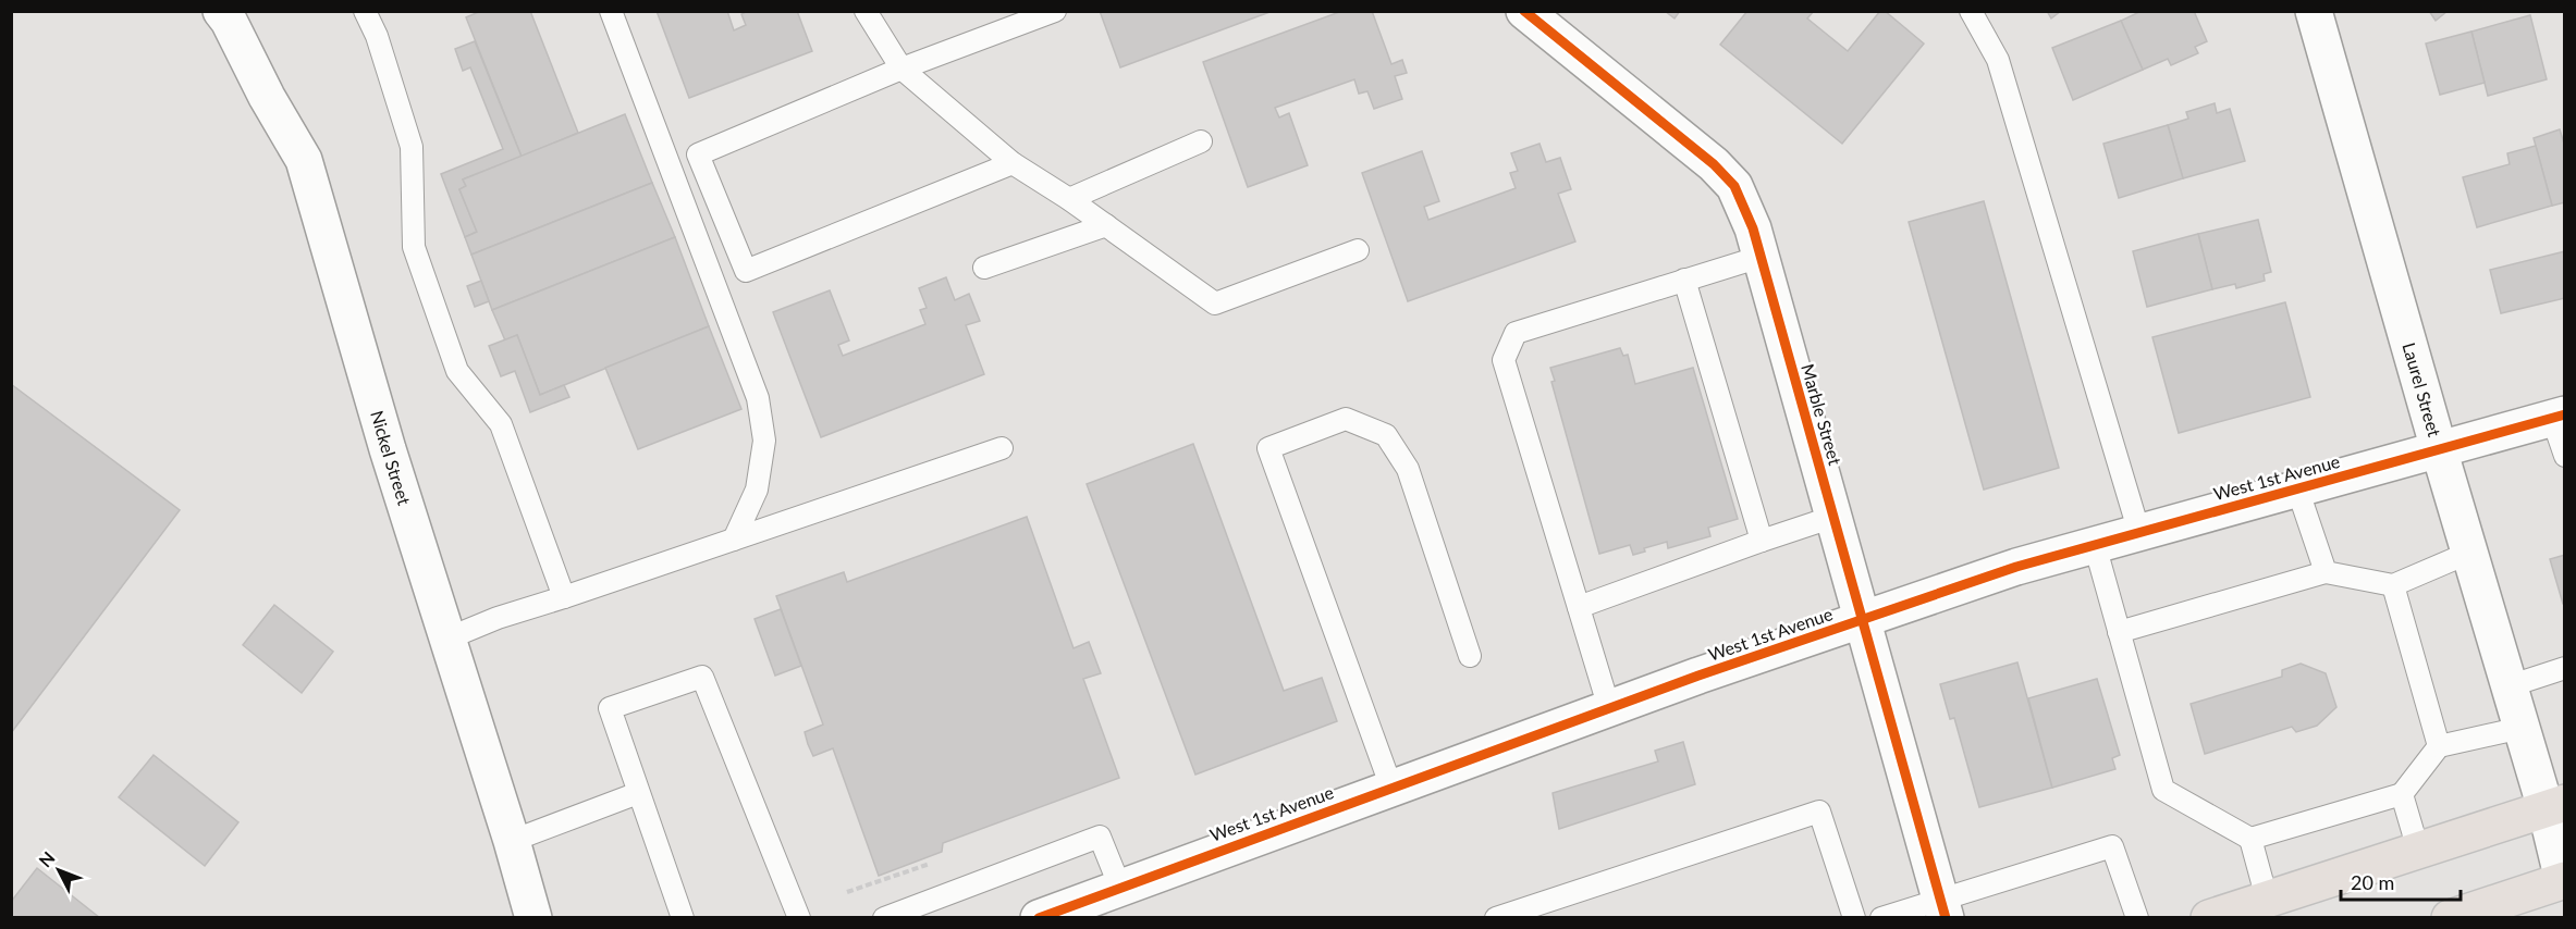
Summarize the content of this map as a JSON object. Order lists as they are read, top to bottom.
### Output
{
  "streets": {
    "street": [
      "Laurel Street",
      "Marble Street",
      "Nickel Street",
      "West 1st Avenue"
    ]
  },
  "crossings": [
    ["Laurel Street", "West 1st Avenue"],
    ["Marble Street", "West 1st Avenue"]
  ],
  "scale_bar": "20 m",
  "north": "top left"
}
